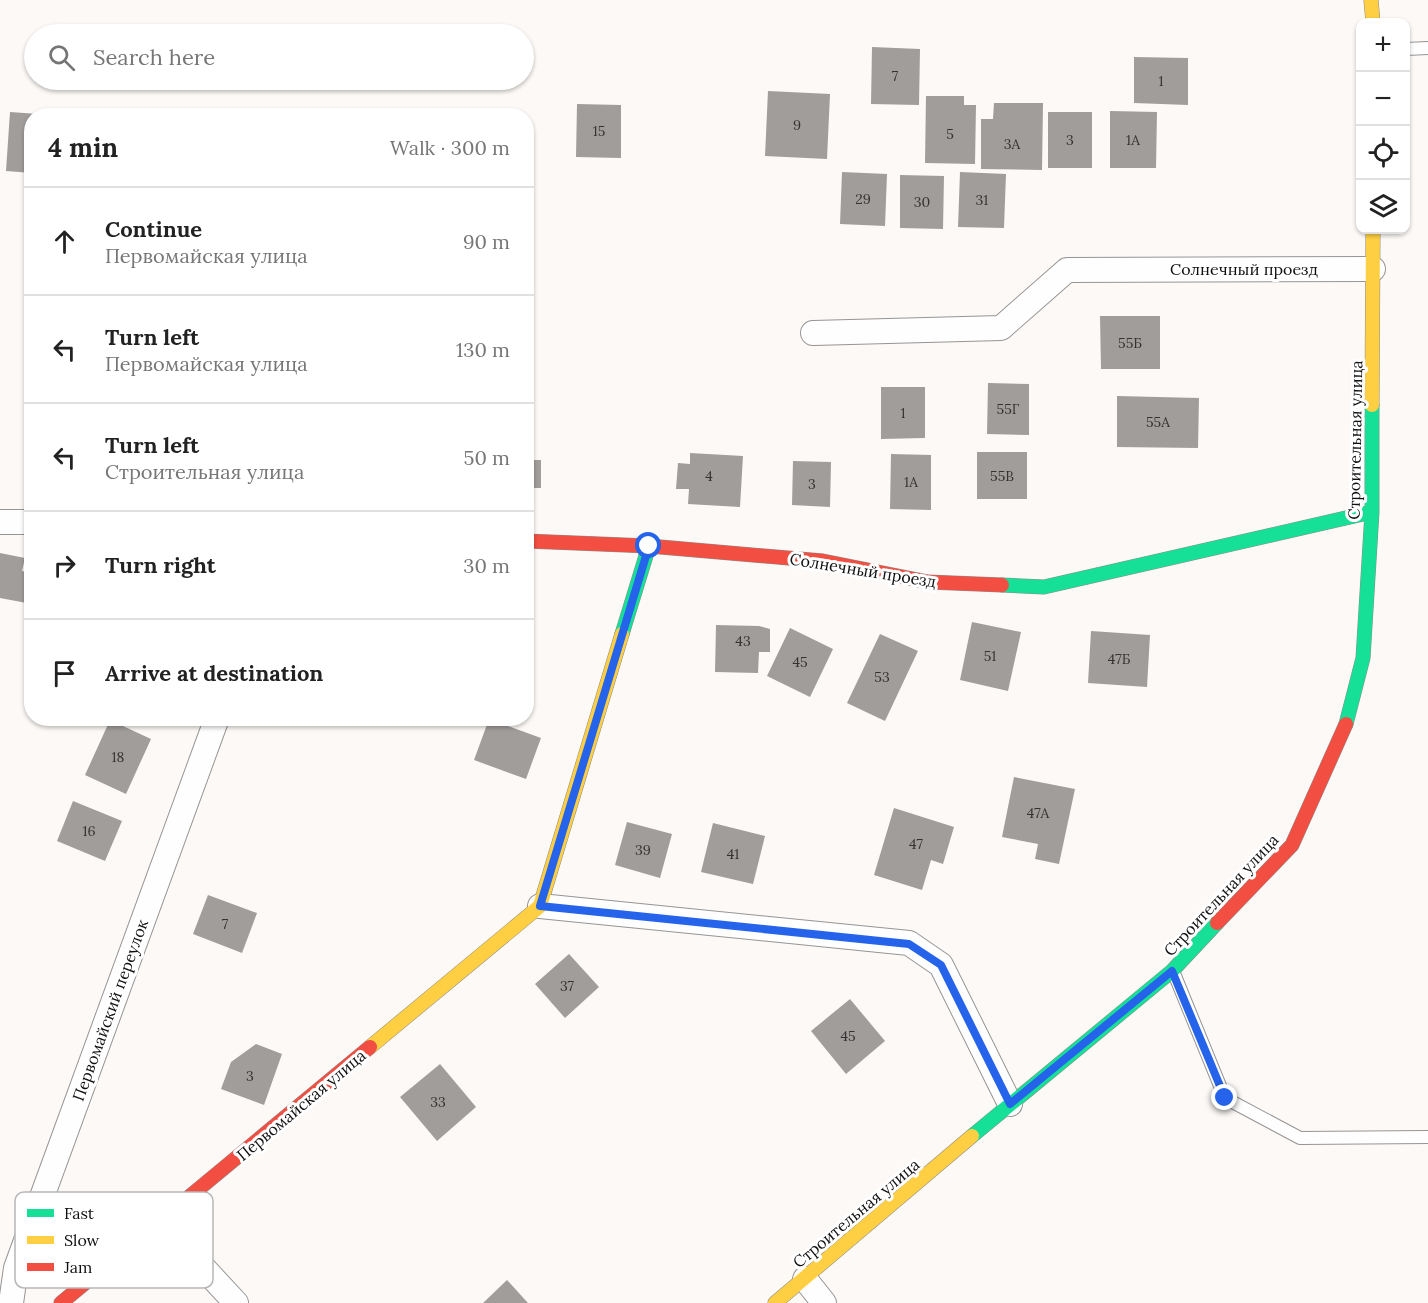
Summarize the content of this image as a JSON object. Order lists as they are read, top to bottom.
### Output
{
  "streets": {
    "street": [
      "Солнечный проезд",
      "Строительная улица",
      "Первомайский переулок",
      "Первомайская улица"
    ]
  },
  "crossings": [
    ["Солнечный проезд", "Строительная улица"]
  ],
  "house_numbers": [
    "7",
    "1",
    "9",
    "15",
    "5",
    "3",
    "1А",
    "3А",
    "29",
    "31",
    "30",
    "55Б",
    "55Г",
    "1",
    "55А",
    "4",
    "55В",
    "1А",
    "3",
    "43",
    "51",
    "47Б",
    "45",
    "53",
    "18",
    "47А",
    "16",
    "47",
    "39",
    "41",
    "7",
    "37",
    "45",
    "3",
    "33"
  ],
  "legend": ["Fast", "Slow", "Jam"],
  "page": {
    "map_buttons": ["+", "−"],
    "search": "Search here",
    "heading": ["4 min", "Walk · 300 m"],
    "list": [
      ["Continue", "Первомайская улица", "90 m"],
      ["Turn left", "Первомайская улица", "130 m"],
      ["Turn left", "Строительная улица", "50 m"],
      ["Turn right", "30 m"],
      "Arrive at destination"
    ]
  }
}
